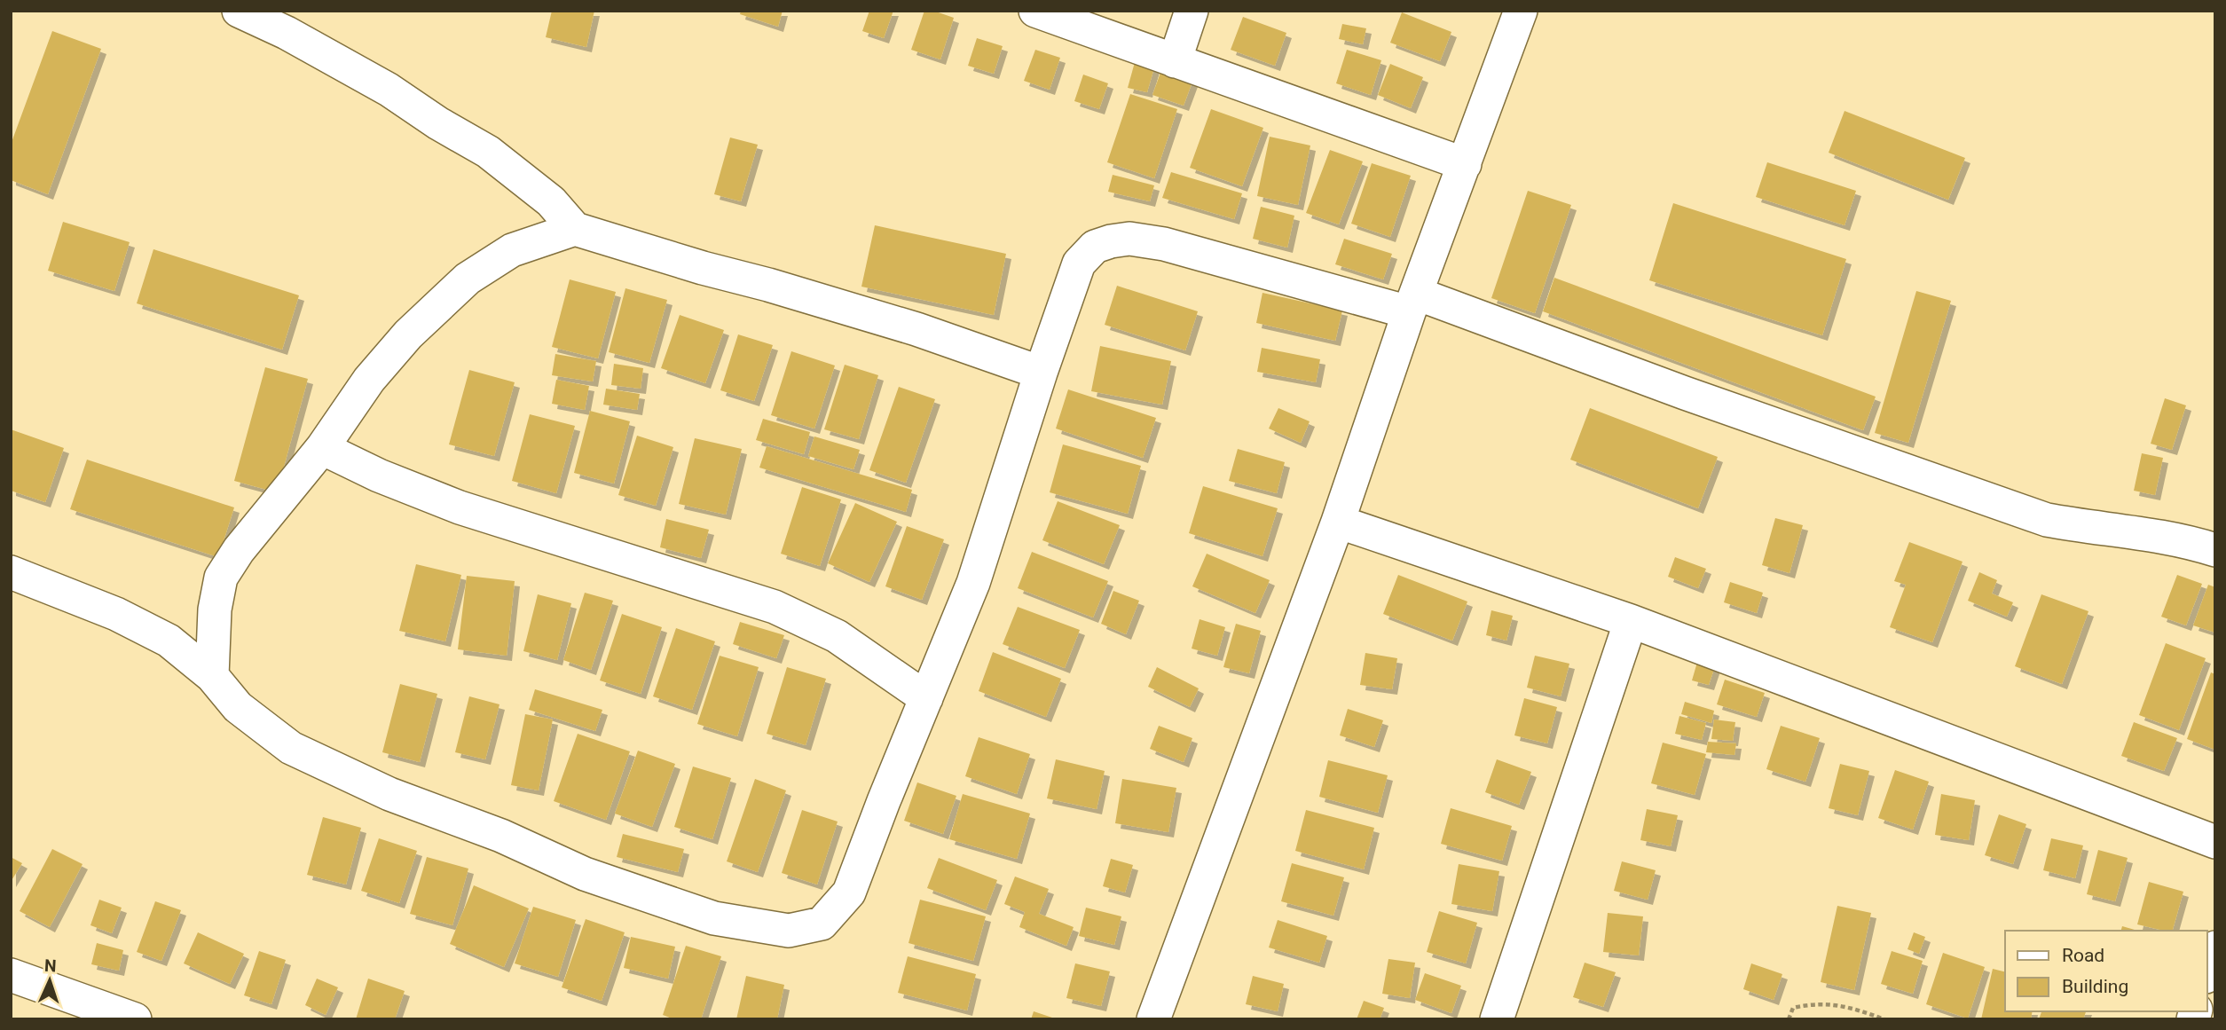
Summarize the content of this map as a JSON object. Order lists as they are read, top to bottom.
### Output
{
  "legend": ["Road", "Building"],
  "north": "top"
}
